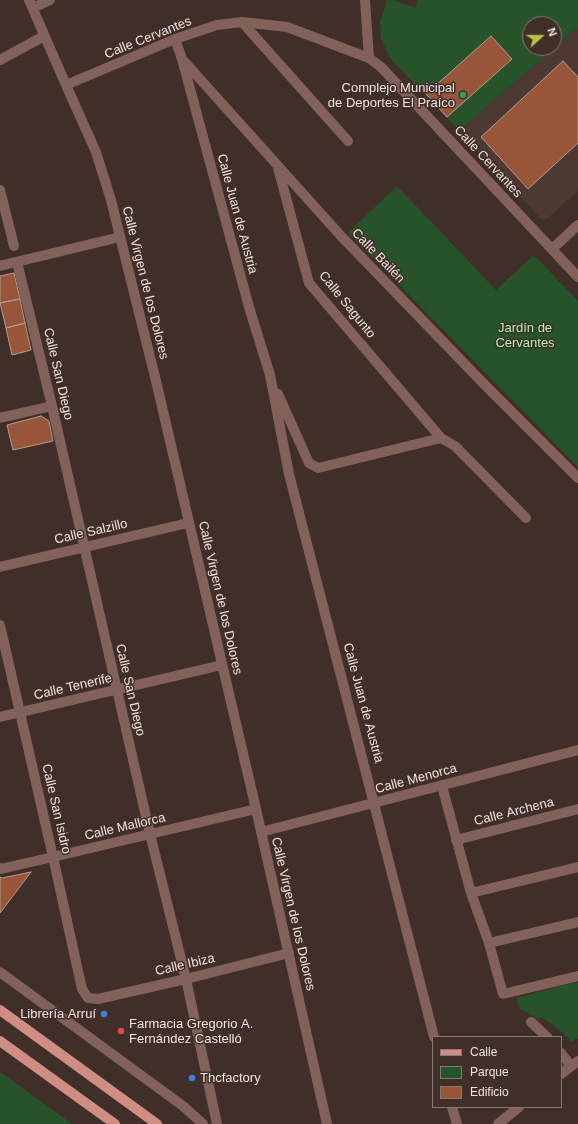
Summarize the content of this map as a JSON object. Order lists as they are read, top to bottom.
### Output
{
  "streets": {
    "street": [
      "Calle Cervantes",
      "Calle Juan de Austria",
      "Calle Bailén",
      "Calle Virgen de los Dolores",
      "Calle Sagunto",
      "Calle San Diego",
      "Calle Salzillo",
      "Calle Tenerife",
      "Calle Menorca",
      "Calle San Isidro",
      "Calle Archena",
      "Calle Mallorca",
      "Calle Ibiza"
    ]
  },
  "crossings": [
    ["Calle Cervantes", "Calle Bailén"],
    ["Calle Cervantes", "Calle Virgen de los Dolores"],
    ["Calle Juan de Austria", "Calle Bailén"],
    ["Calle Juan de Austria", "Calle Sagunto"],
    ["Calle Juan de Austria", "Calle Menorca"],
    ["Calle Bailén", "Calle Sagunto"],
    ["Calle Virgen de los Dolores", "Calle Salzillo"],
    ["Calle Virgen de los Dolores", "Calle Tenerife"],
    ["Calle Virgen de los Dolores", "Calle Menorca"],
    ["Calle Virgen de los Dolores", "Calle Mallorca"],
    ["Calle Virgen de los Dolores", "Calle Ibiza"],
    ["Calle San Diego", "Calle Salzillo"],
    ["Calle San Diego", "Calle Tenerife"],
    ["Calle San Diego", "Calle Mallorca"],
    ["Calle San Diego", "Calle Ibiza"],
    ["Calle Tenerife", "Calle San Isidro"],
    ["Calle San Isidro", "Calle Mallorca"],
    ["Calle San Isidro", "Calle Ibiza"]
  ],
  "parks": ["Jardín de Cervantes"],
  "places": [
    "Complejo Municipal de Deportes El Praíco",
    "Librería Arruí",
    "Farmacia Gregorio A. Fernández Castelló",
    "Thcfactory"
  ],
  "legend": ["Calle", "Parque", "Edificio"],
  "north": "right"
}
